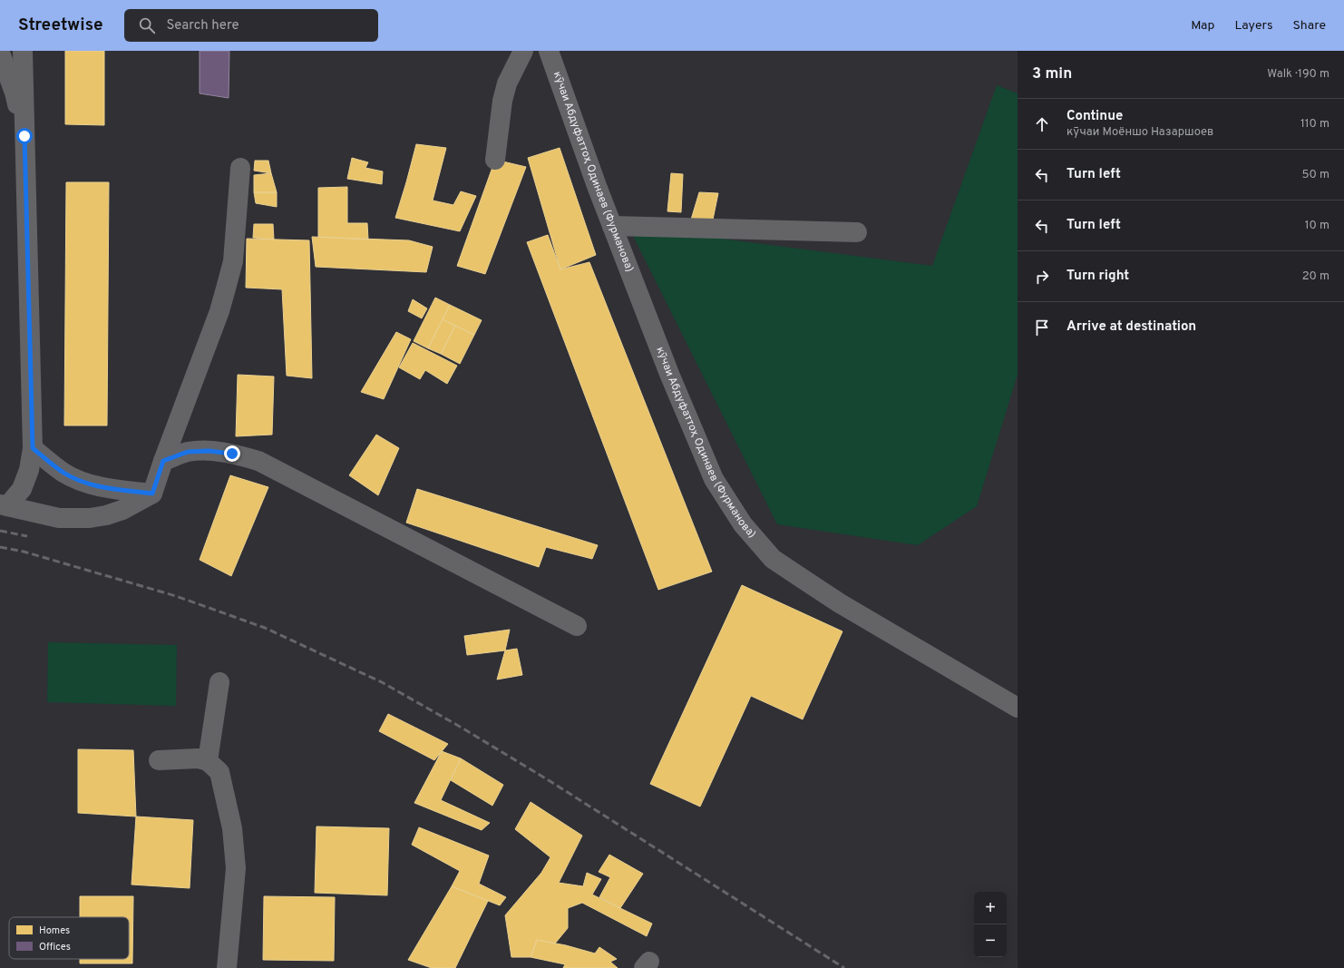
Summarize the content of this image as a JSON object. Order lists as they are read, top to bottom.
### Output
{
  "streets": {
    "street": ["кӯчаи Абдуфаттоҳ Одинаев (Фурманова)"]
  },
  "legend": ["Homes", "Offices"],
  "page": {
    "header": "Streetwise",
    "search": "Search here",
    "nav": ["Map", "Layers", "Share"],
    "heading": ["3 min", "Walk · 190 m"],
    "list": [
      ["Continue", "кӯчаи Моёншо Назаршоев", "110 m"],
      ["Turn left", "50 m"],
      ["Turn left", "10 m"],
      ["Turn right", "20 m"],
      "Arrive at destination"
    ],
    "map_buttons": ["+", "−"]
  }
}
